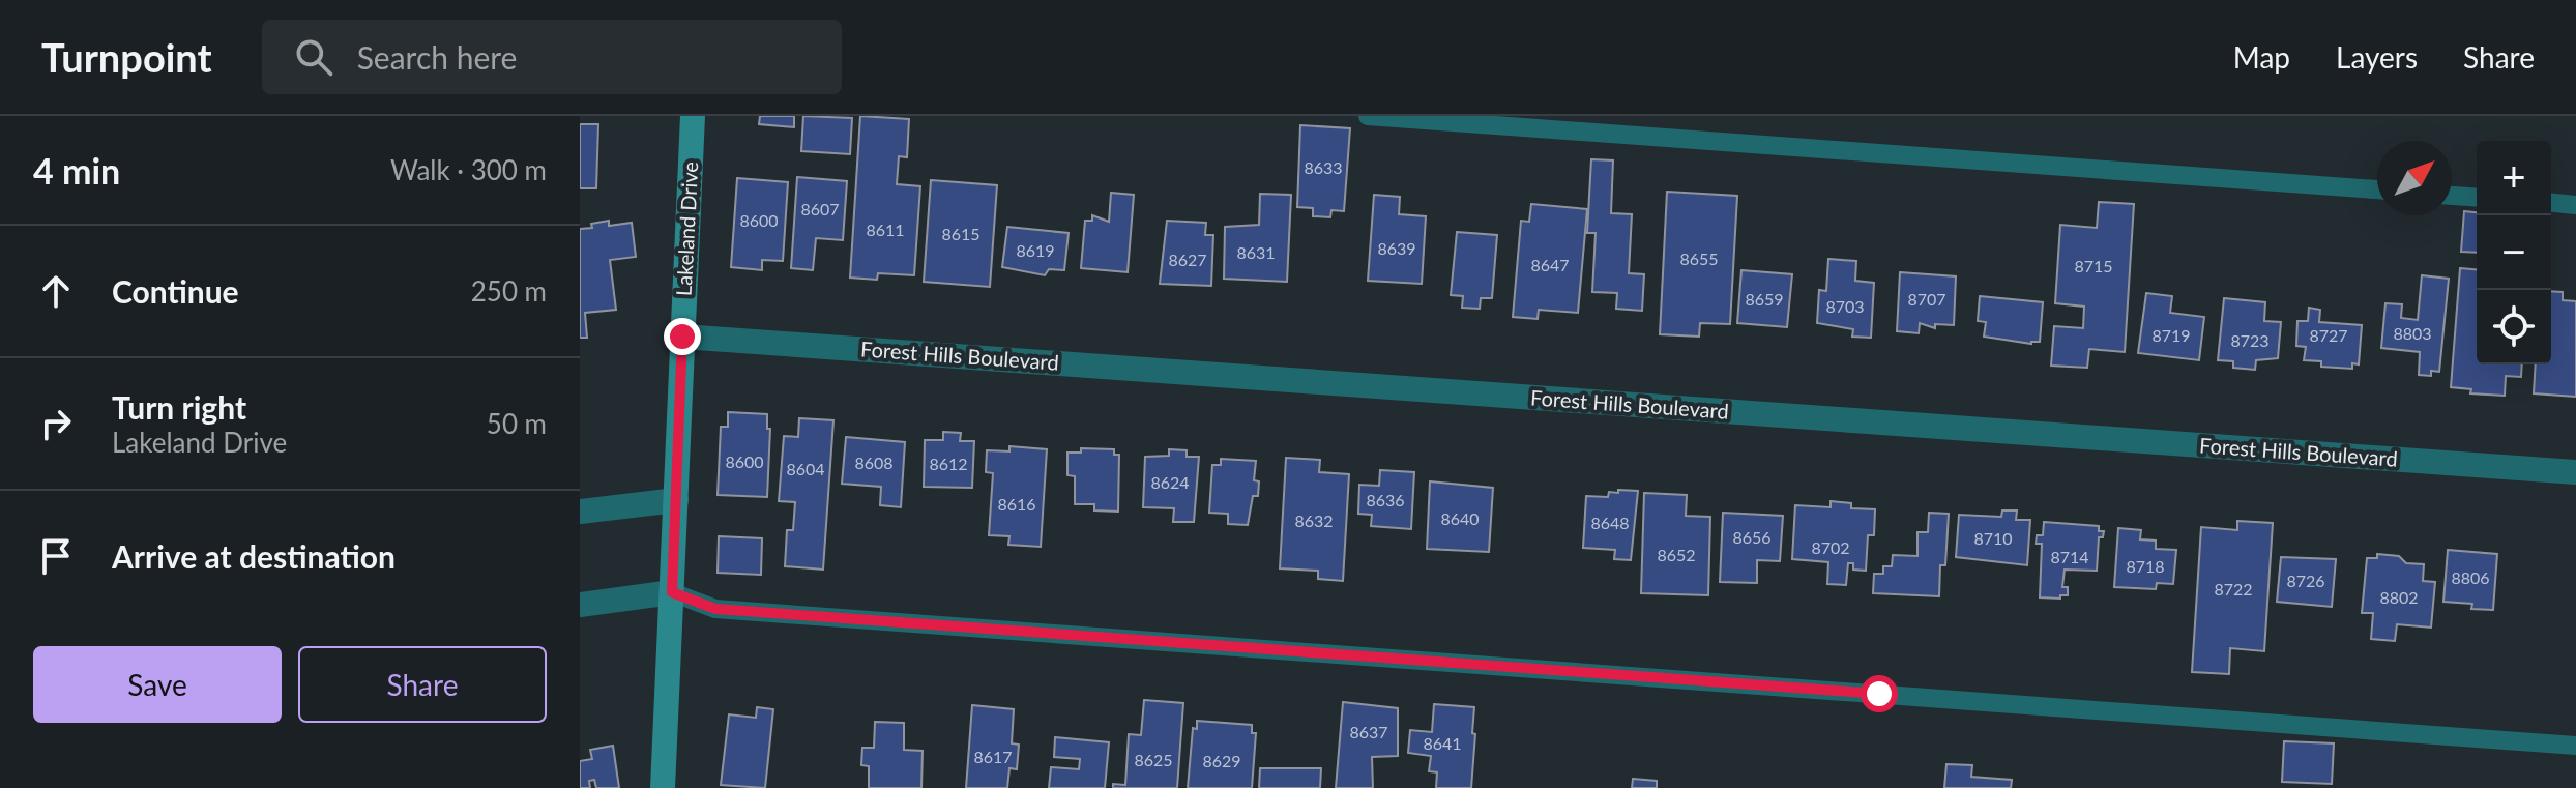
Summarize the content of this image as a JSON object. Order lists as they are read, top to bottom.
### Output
{
  "streets": {
    "street": ["Lakeland Drive", "Forest Hills Boulevard"]
  },
  "crossings": [
    ["Lakeland Drive", "Forest Hills Boulevard"]
  ],
  "house_numbers": [
    "8633",
    "8607",
    "8600",
    "8611",
    "8615",
    "8639",
    "8619",
    "8631",
    "8655",
    "8627",
    "8647",
    "8715",
    "8659",
    "8707",
    "8703",
    "8803",
    "8719",
    "8727",
    "8723",
    "8600",
    "8608",
    "8612",
    "8604",
    "8624",
    "8636",
    "8616",
    "8640",
    "8632",
    "8648",
    "8656",
    "8710",
    "8702",
    "8652",
    "8714",
    "8718",
    "8806",
    "8726",
    "8722",
    "8802",
    "8637",
    "8641",
    "8617",
    "8625",
    "8629"
  ],
  "north": "top right",
  "page": {
    "header": "Turnpoint",
    "search": "Search here",
    "nav": ["Map", "Layers", "Share"],
    "heading": ["4 min", "Walk · 300 m"],
    "map_buttons": ["+", "−"],
    "list": [
      ["Continue", "250 m"],
      ["Turn right", "Lakeland Drive", "50 m"],
      "Arrive at destination"
    ],
    "buttons": ["Save", "Share"]
  }
}
